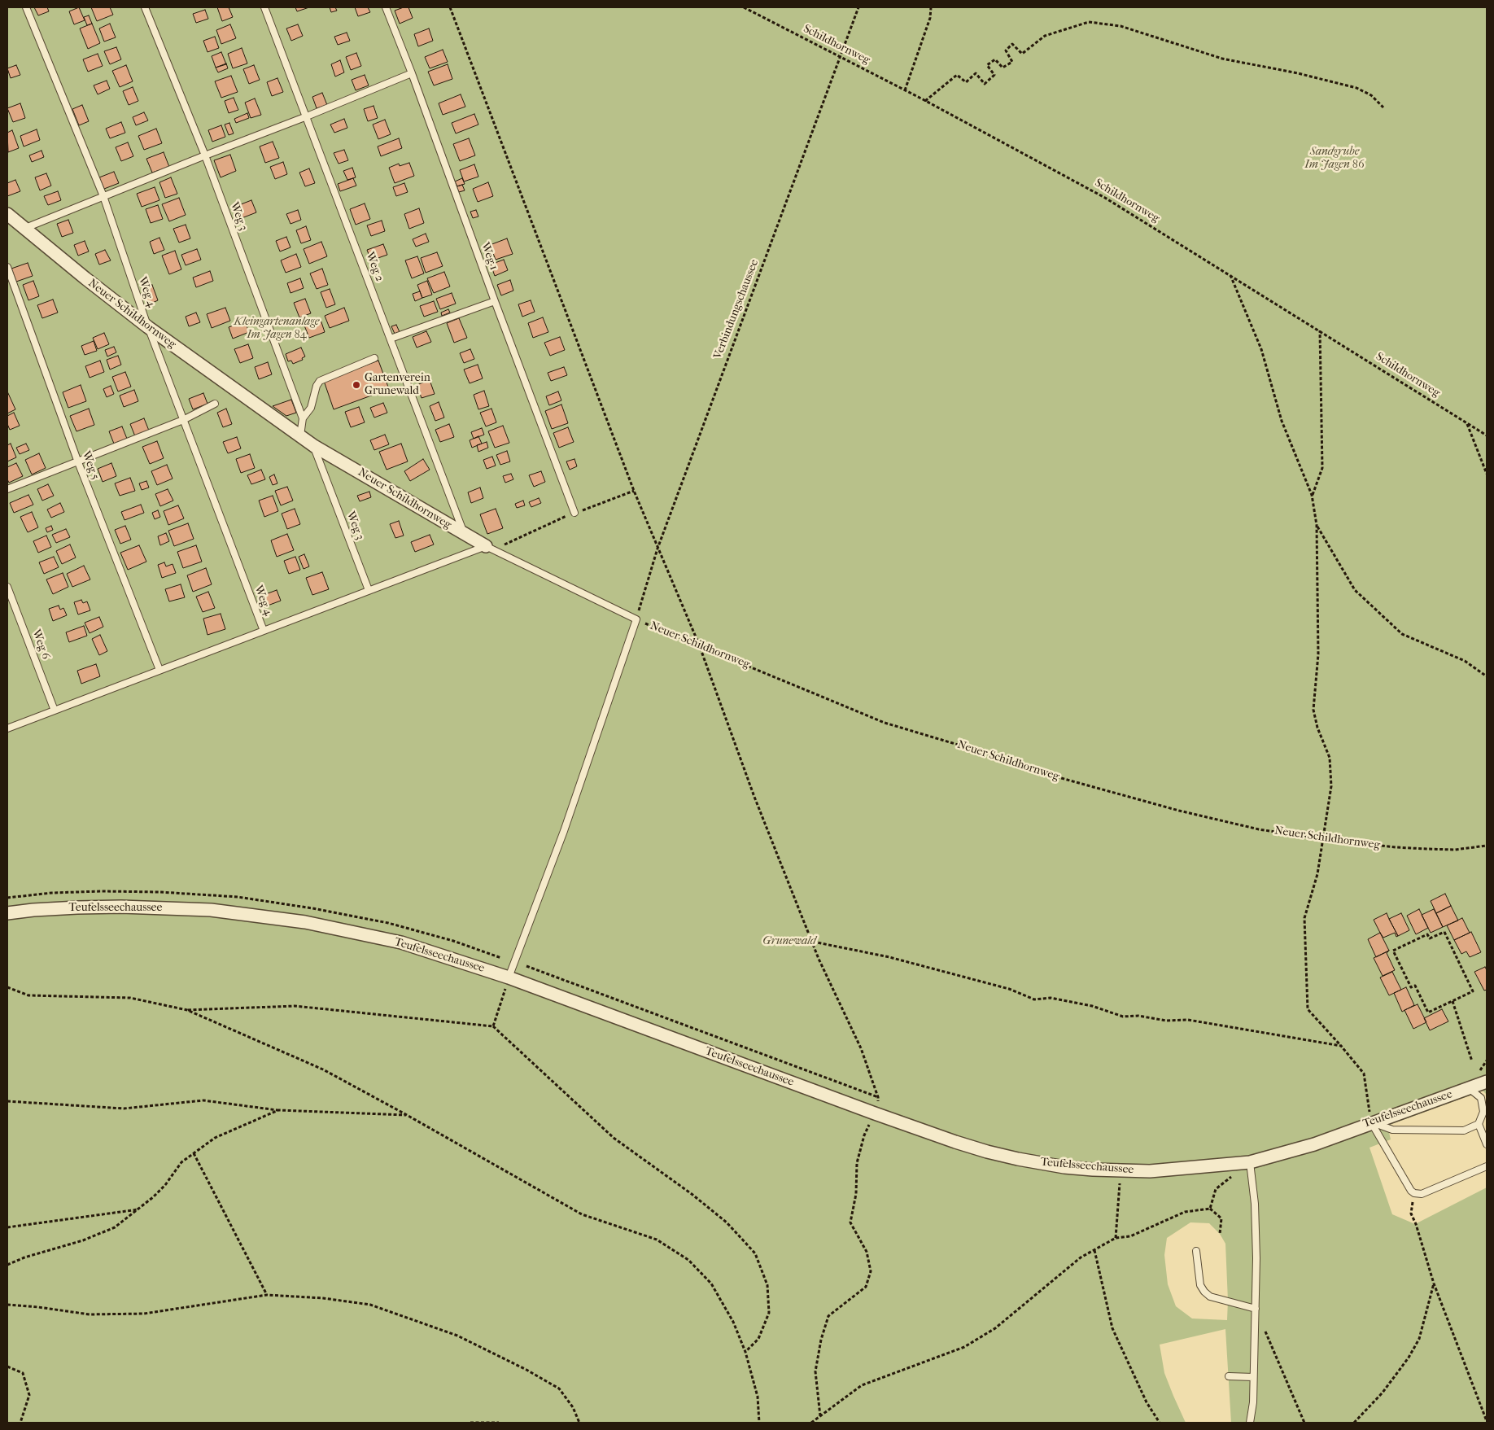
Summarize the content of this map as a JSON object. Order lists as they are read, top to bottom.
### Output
{
  "streets": {
    "street": ["Neuer Schildhornweg", "Teufelsseechaussee"],
    "lane": [
      "Weg 3",
      "Weg 1",
      "Weg 2",
      "Weg 4",
      "Weg 5",
      "Weg 6"
    ],
    "path": ["Schildhornweg", "Verbindungschaussee"]
  },
  "crossings": [
    ["Schildhornweg", "Verbindungschaussee"],
    ["Weg 3", "Neuer Schildhornweg"],
    ["Weg 2", "Neuer Schildhornweg"],
    ["Weg 4", "Neuer Schildhornweg"],
    ["Verbindungschaussee", "Neuer Schildhornweg"]
  ],
  "parks": ["Sandgrube Im Jagen 86", "Kleingartenanlage Im Jagen 84", "Grunewald"],
  "places": ["Gartenverein Grunewald"]
}
